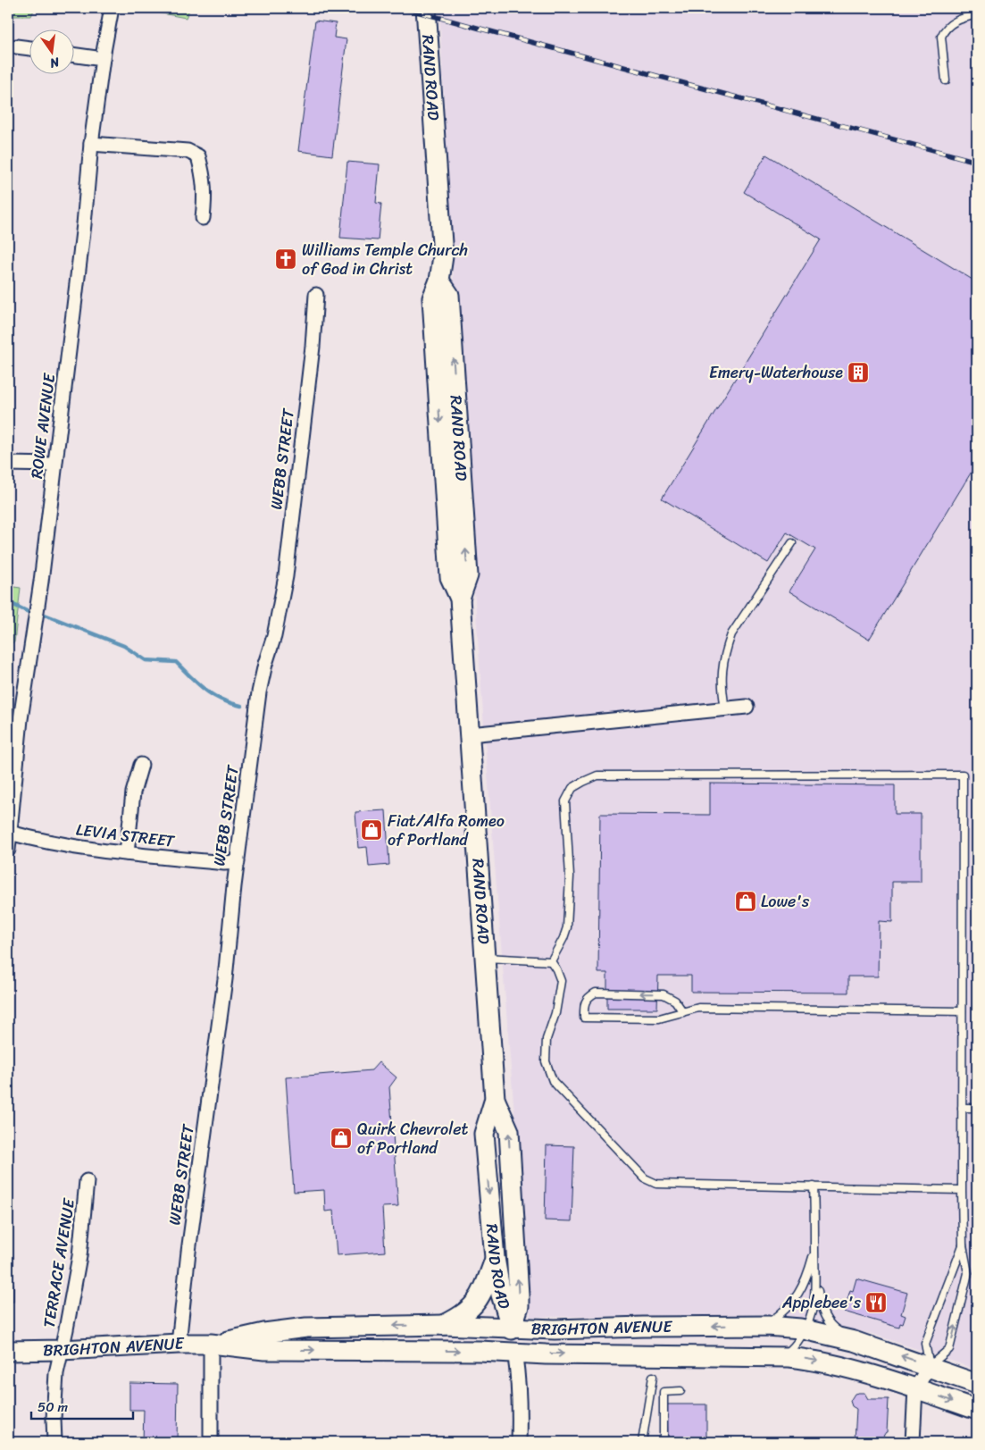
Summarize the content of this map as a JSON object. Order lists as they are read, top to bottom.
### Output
{
  "streets": {
    "main road": ["RAND ROAD", "BRIGHTON AVENUE"],
    "street": [
      "ROWE AVENUE",
      "WEBB STREET",
      "LEVIA STREET",
      "TERRACE AVENUE"
    ]
  },
  "crossings": [
    ["RAND ROAD", "BRIGHTON AVENUE"],
    ["ROWE AVENUE", "LEVIA STREET"],
    ["WEBB STREET", "LEVIA STREET"],
    ["WEBB STREET", "BRIGHTON AVENUE"],
    ["TERRACE AVENUE", "BRIGHTON AVENUE"]
  ],
  "places": {
    "church": ["Williams Temple Church of God in Christ"],
    "building": ["Emery-Waterhouse"],
    "shop": ["Fiat/Alfa Romeo of Portland", "Lowe's", "Quirk Chevrolet of Portland"],
    "restaurant": ["Applebee's"]
  },
  "scale_bar": "50 m",
  "north": "bottom"
}
